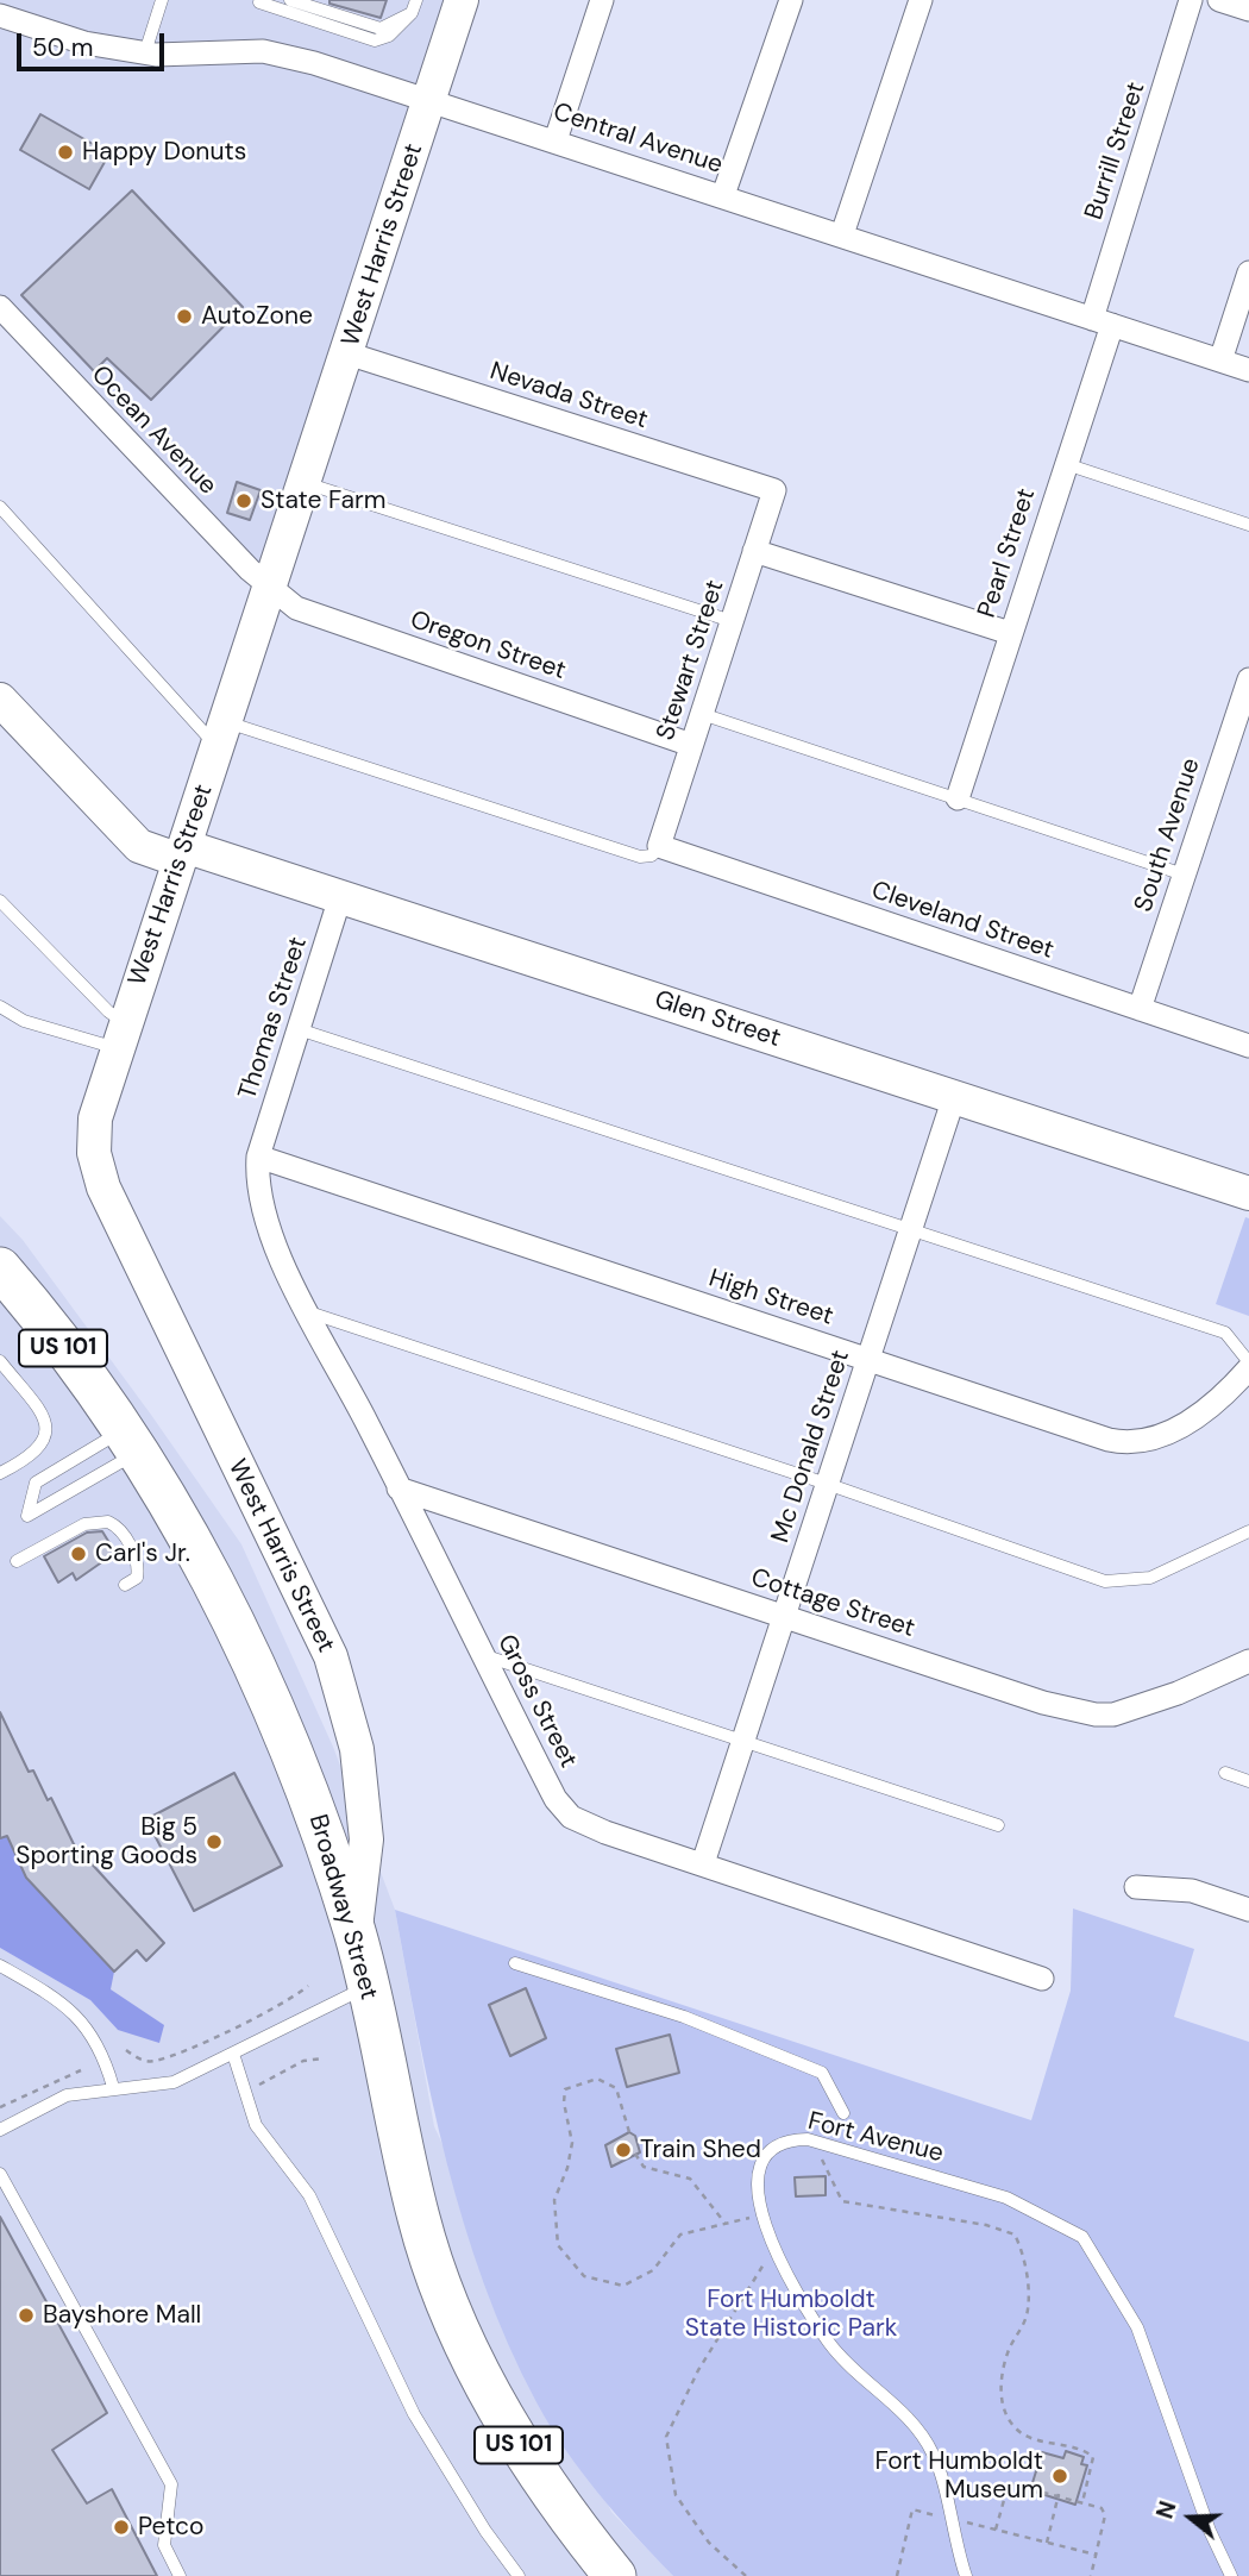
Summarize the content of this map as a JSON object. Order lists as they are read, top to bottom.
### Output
{
  "streets": {
    "highway": ["US 101", "Broadway Street"],
    "main road": ["West Harris Street", "Glen Street"],
    "street": [
      "Central Avenue",
      "Burrill Street",
      "Nevada Street",
      "Ocean Avenue",
      "Pearl Street",
      "Oregon Street",
      "Stewart Street",
      "South Avenue",
      "Cleveland Street",
      "Thomas Street",
      "High Street",
      "Mc Donald Street",
      "Cottage Street",
      "Gross Street"
    ],
    "lane": ["Fort Avenue"]
  },
  "crossings": [
    ["Central Avenue", "Burrill Street"],
    ["Central Avenue", "West Harris Street"],
    ["Central Avenue", "Pearl Street"],
    ["Burrill Street", "Pearl Street"],
    ["West Harris Street", "Nevada Street"],
    ["West Harris Street", "Ocean Avenue"],
    ["West Harris Street", "Oregon Street"],
    ["West Harris Street", "Glen Street"],
    ["West Harris Street", "Broadway Street"],
    ["Nevada Street", "Stewart Street"],
    ["Ocean Avenue", "Oregon Street"],
    ["Oregon Street", "Stewart Street"],
    ["Stewart Street", "Cleveland Street"],
    ["South Avenue", "Cleveland Street"],
    ["Thomas Street", "Glen Street"],
    ["Thomas Street", "High Street"],
    ["Thomas Street", "Gross Street"],
    ["Glen Street", "Mc Donald Street"],
    ["High Street", "Mc Donald Street"],
    ["High Street", "Gross Street"],
    ["Mc Donald Street", "Cottage Street"],
    ["Mc Donald Street", "Gross Street"],
    ["Cottage Street", "Gross Street"]
  ],
  "parks": ["Fort Humboldt State Historic Park"],
  "places": [
    "Happy Donuts",
    "AutoZone",
    "State Farm",
    "Carl's Jr.",
    "Big 5 Sporting Goods",
    "Train Shed",
    "Bayshore Mall",
    "Fort Humboldt Museum",
    "Petco"
  ],
  "scale_bar": "50 m",
  "north": "left"
}
